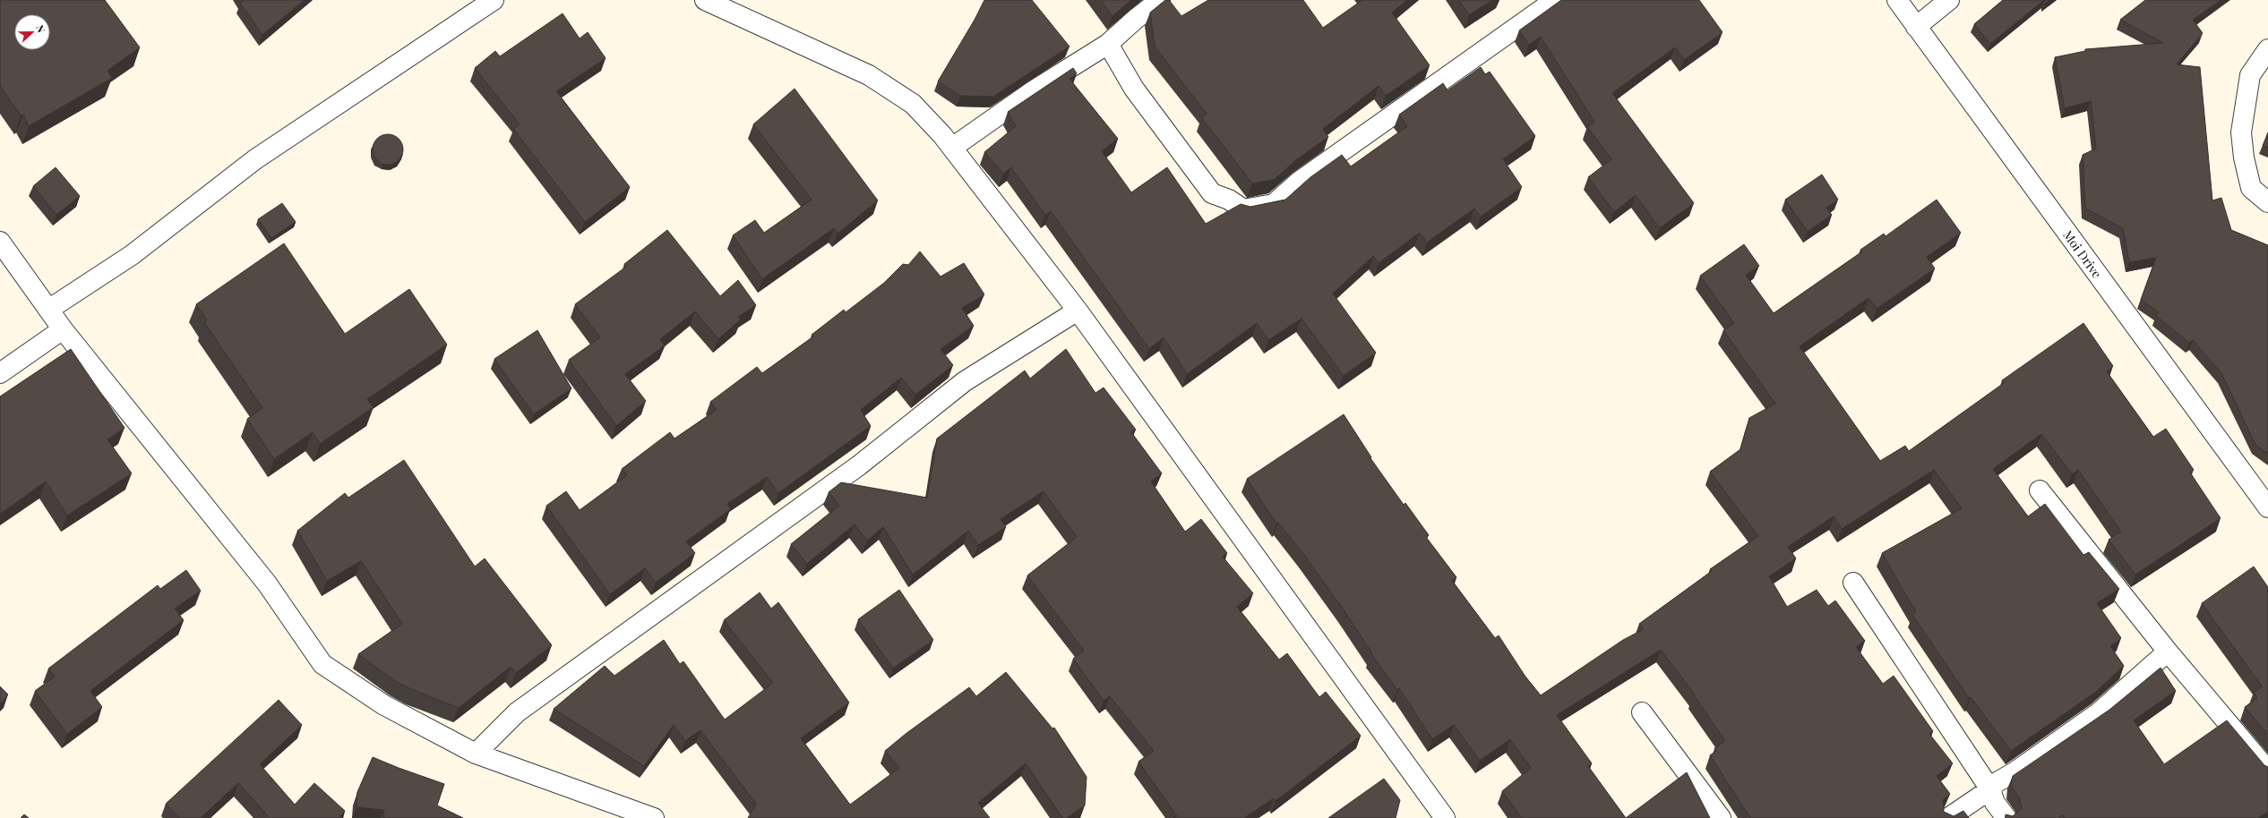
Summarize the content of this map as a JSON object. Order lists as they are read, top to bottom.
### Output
{
  "streets": {
    "street": ["Moi Drive"]
  },
  "north": "right"
}
